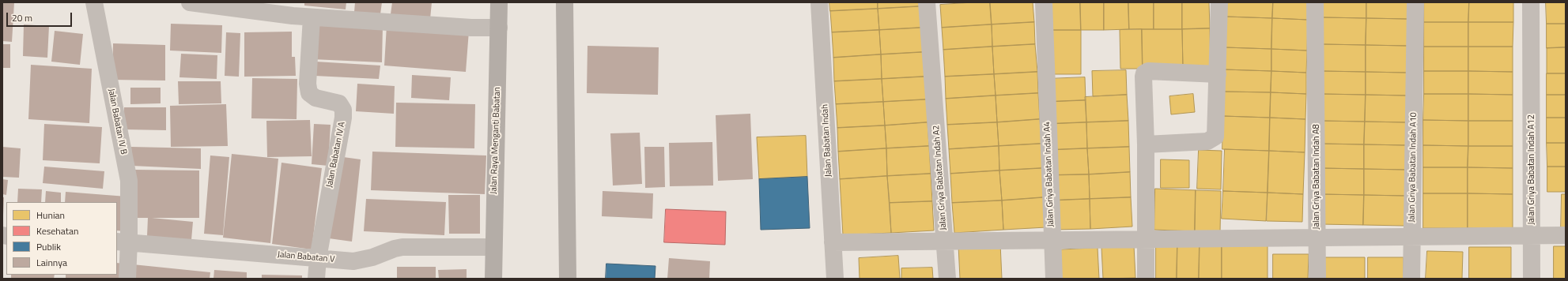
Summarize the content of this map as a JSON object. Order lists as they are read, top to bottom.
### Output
{
  "streets": {
    "main road": ["Jalan Raya Menganti Babatan"],
    "street": [
      "Jalan Babatan IV B",
      "Jalan Babatan Indah",
      "Jalan Babatan IV A",
      "Jalan Griya Babatan Indah A10",
      "Jalan Griya Babatan Indah A12",
      "Jalan Griya Babatan Indah A4",
      "Jalan Griya Babatan Indah A8",
      "Jalan Griya Babatan Indah A2",
      "Jalan Babatan V"
    ]
  },
  "crossings": [
    ["Jalan Babatan IV B", "Jalan Babatan V"],
    ["Jalan Raya Menganti Babatan", "Jalan Babatan V"],
    ["Jalan Babatan Indah", "Jalan Griya Babatan Indah A2"],
    ["Jalan Babatan IV A", "Jalan Babatan V"],
    ["Jalan Griya Babatan Indah A10", "Jalan Griya Babatan Indah A12"],
    ["Jalan Griya Babatan Indah A4", "Jalan Griya Babatan Indah A8"],
    ["Jalan Griya Babatan Indah A4", "Jalan Griya Babatan Indah A2"]
  ],
  "legend": [
    "Hunian",
    "Kesehatan",
    "Publik",
    "Lainnya"
  ],
  "scale_bar": "20 m"
}
